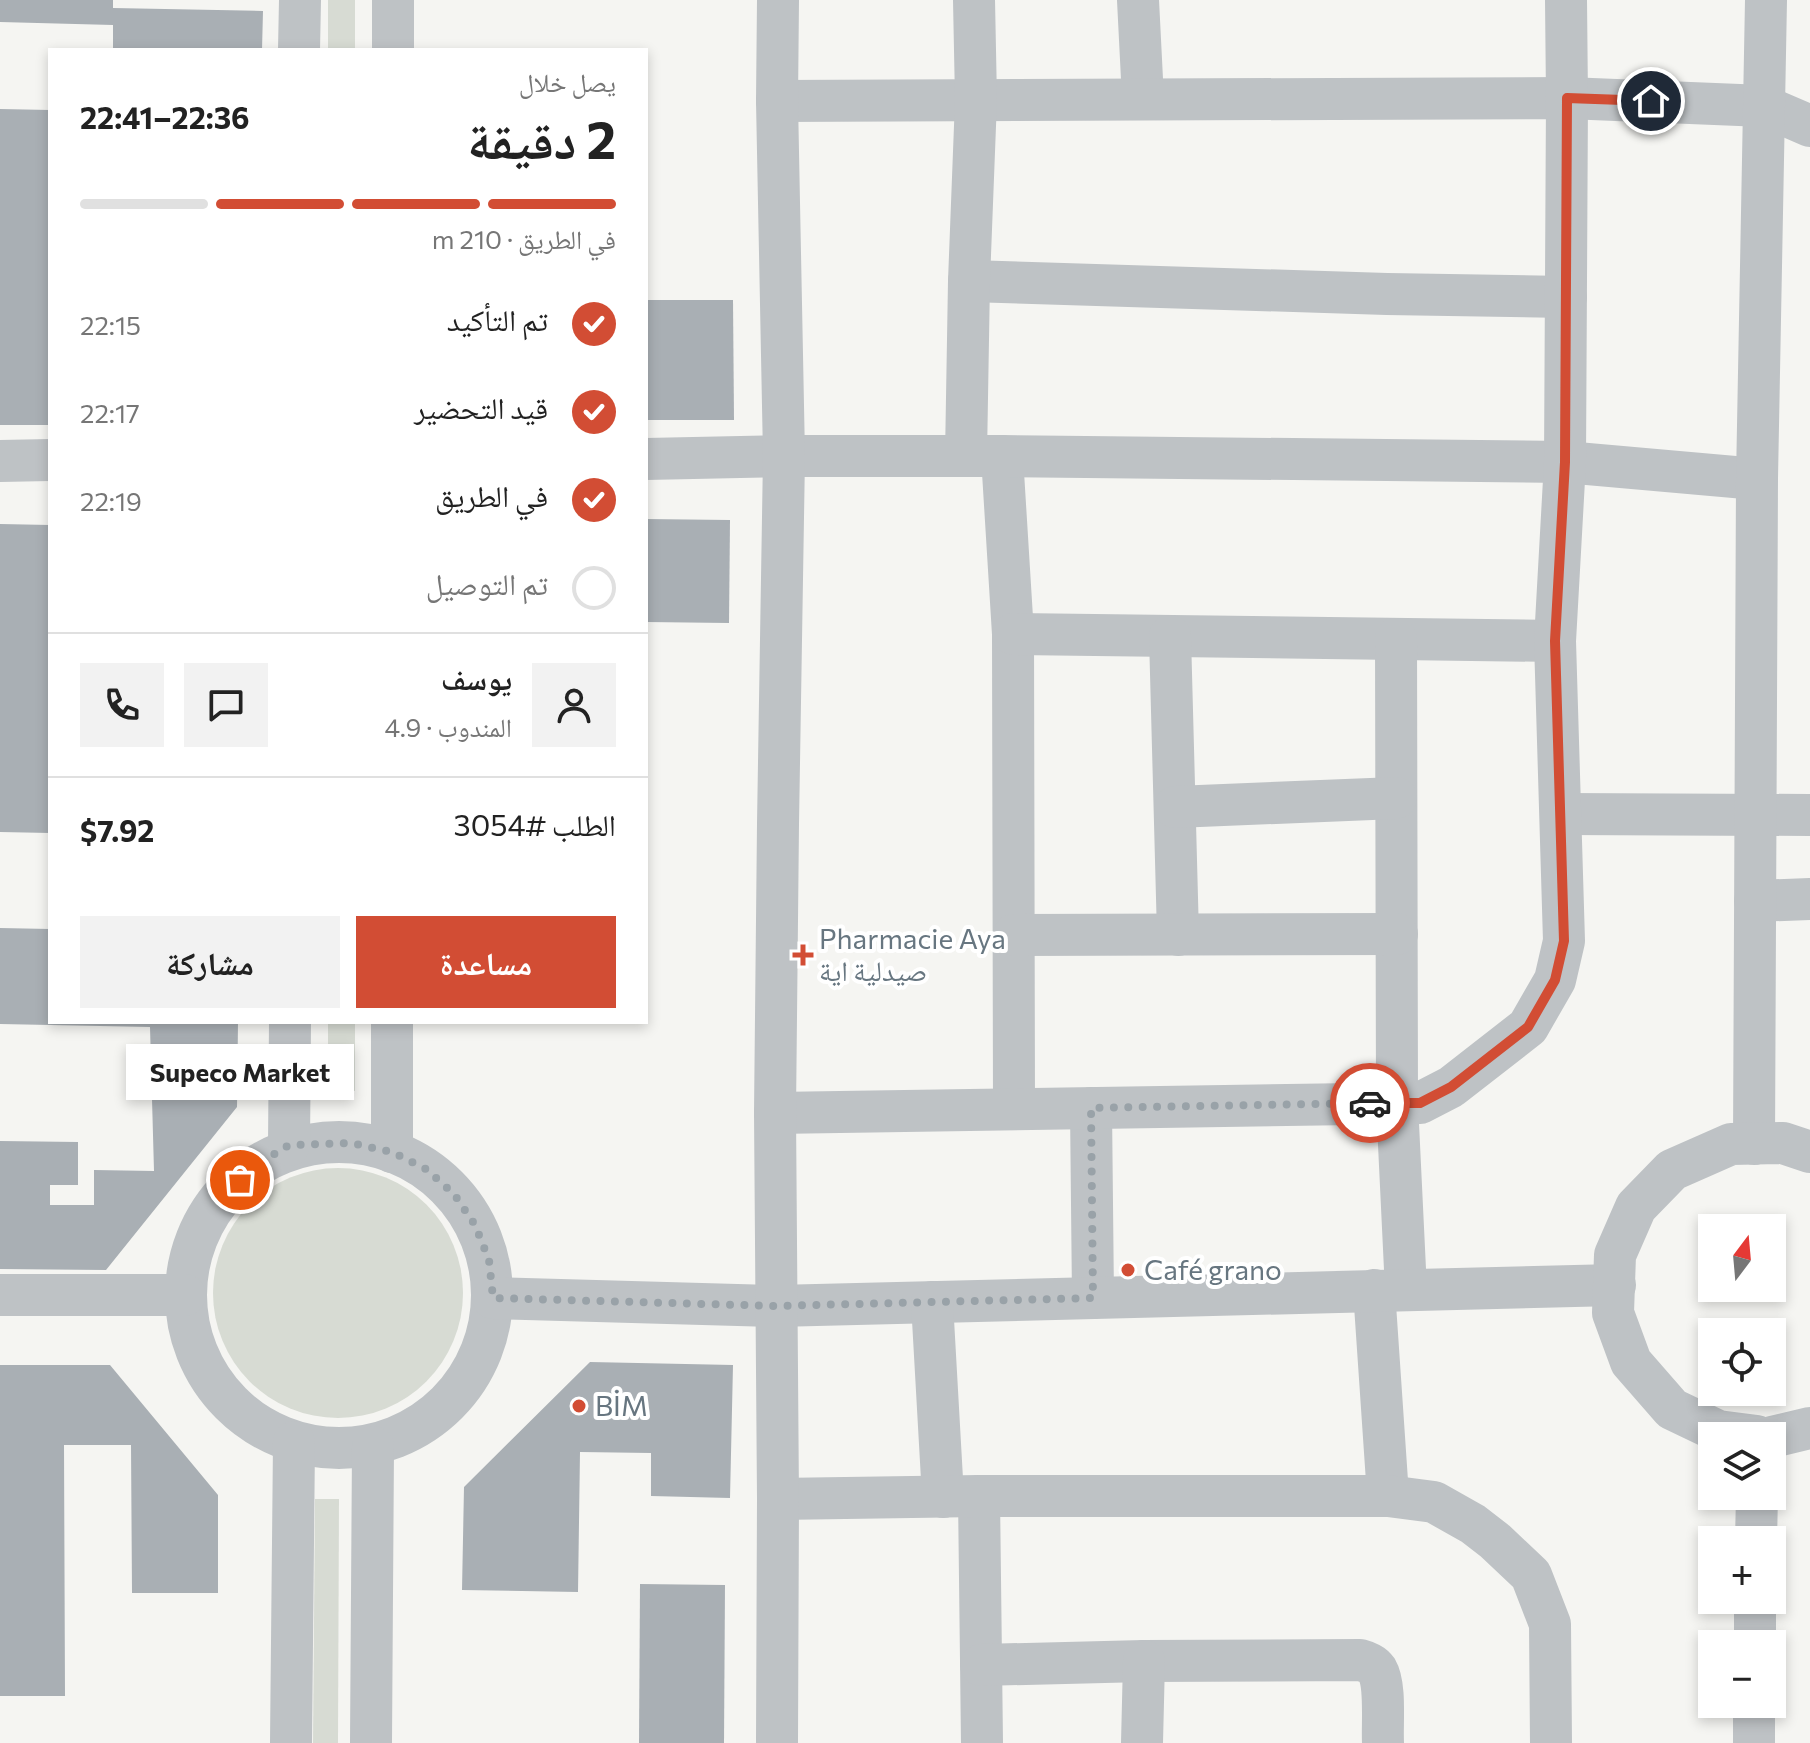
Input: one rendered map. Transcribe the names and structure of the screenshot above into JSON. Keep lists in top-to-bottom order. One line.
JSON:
{"places":{"health":["Pharmacie Aya صيدلية اية"],"other":["Supeco Market","Café grano","BİM"]},"north":"top","page":{"heading":["2 دقيقة","يصل خلال","22:36–22:41"],"panel":["يوسف","المندوب · 4.9","الطلب #3054","$7.92"],"bar":"في الطريق · 210 m","list":[["تم التأكيد","22:15"],["قيد التحضير","22:17"],["في الطريق","22:19"],"تم التوصيل"],"buttons":["مساعدة","مشاركة"],"bubble":"Supeco Market","map_buttons":["+","−"]}}
